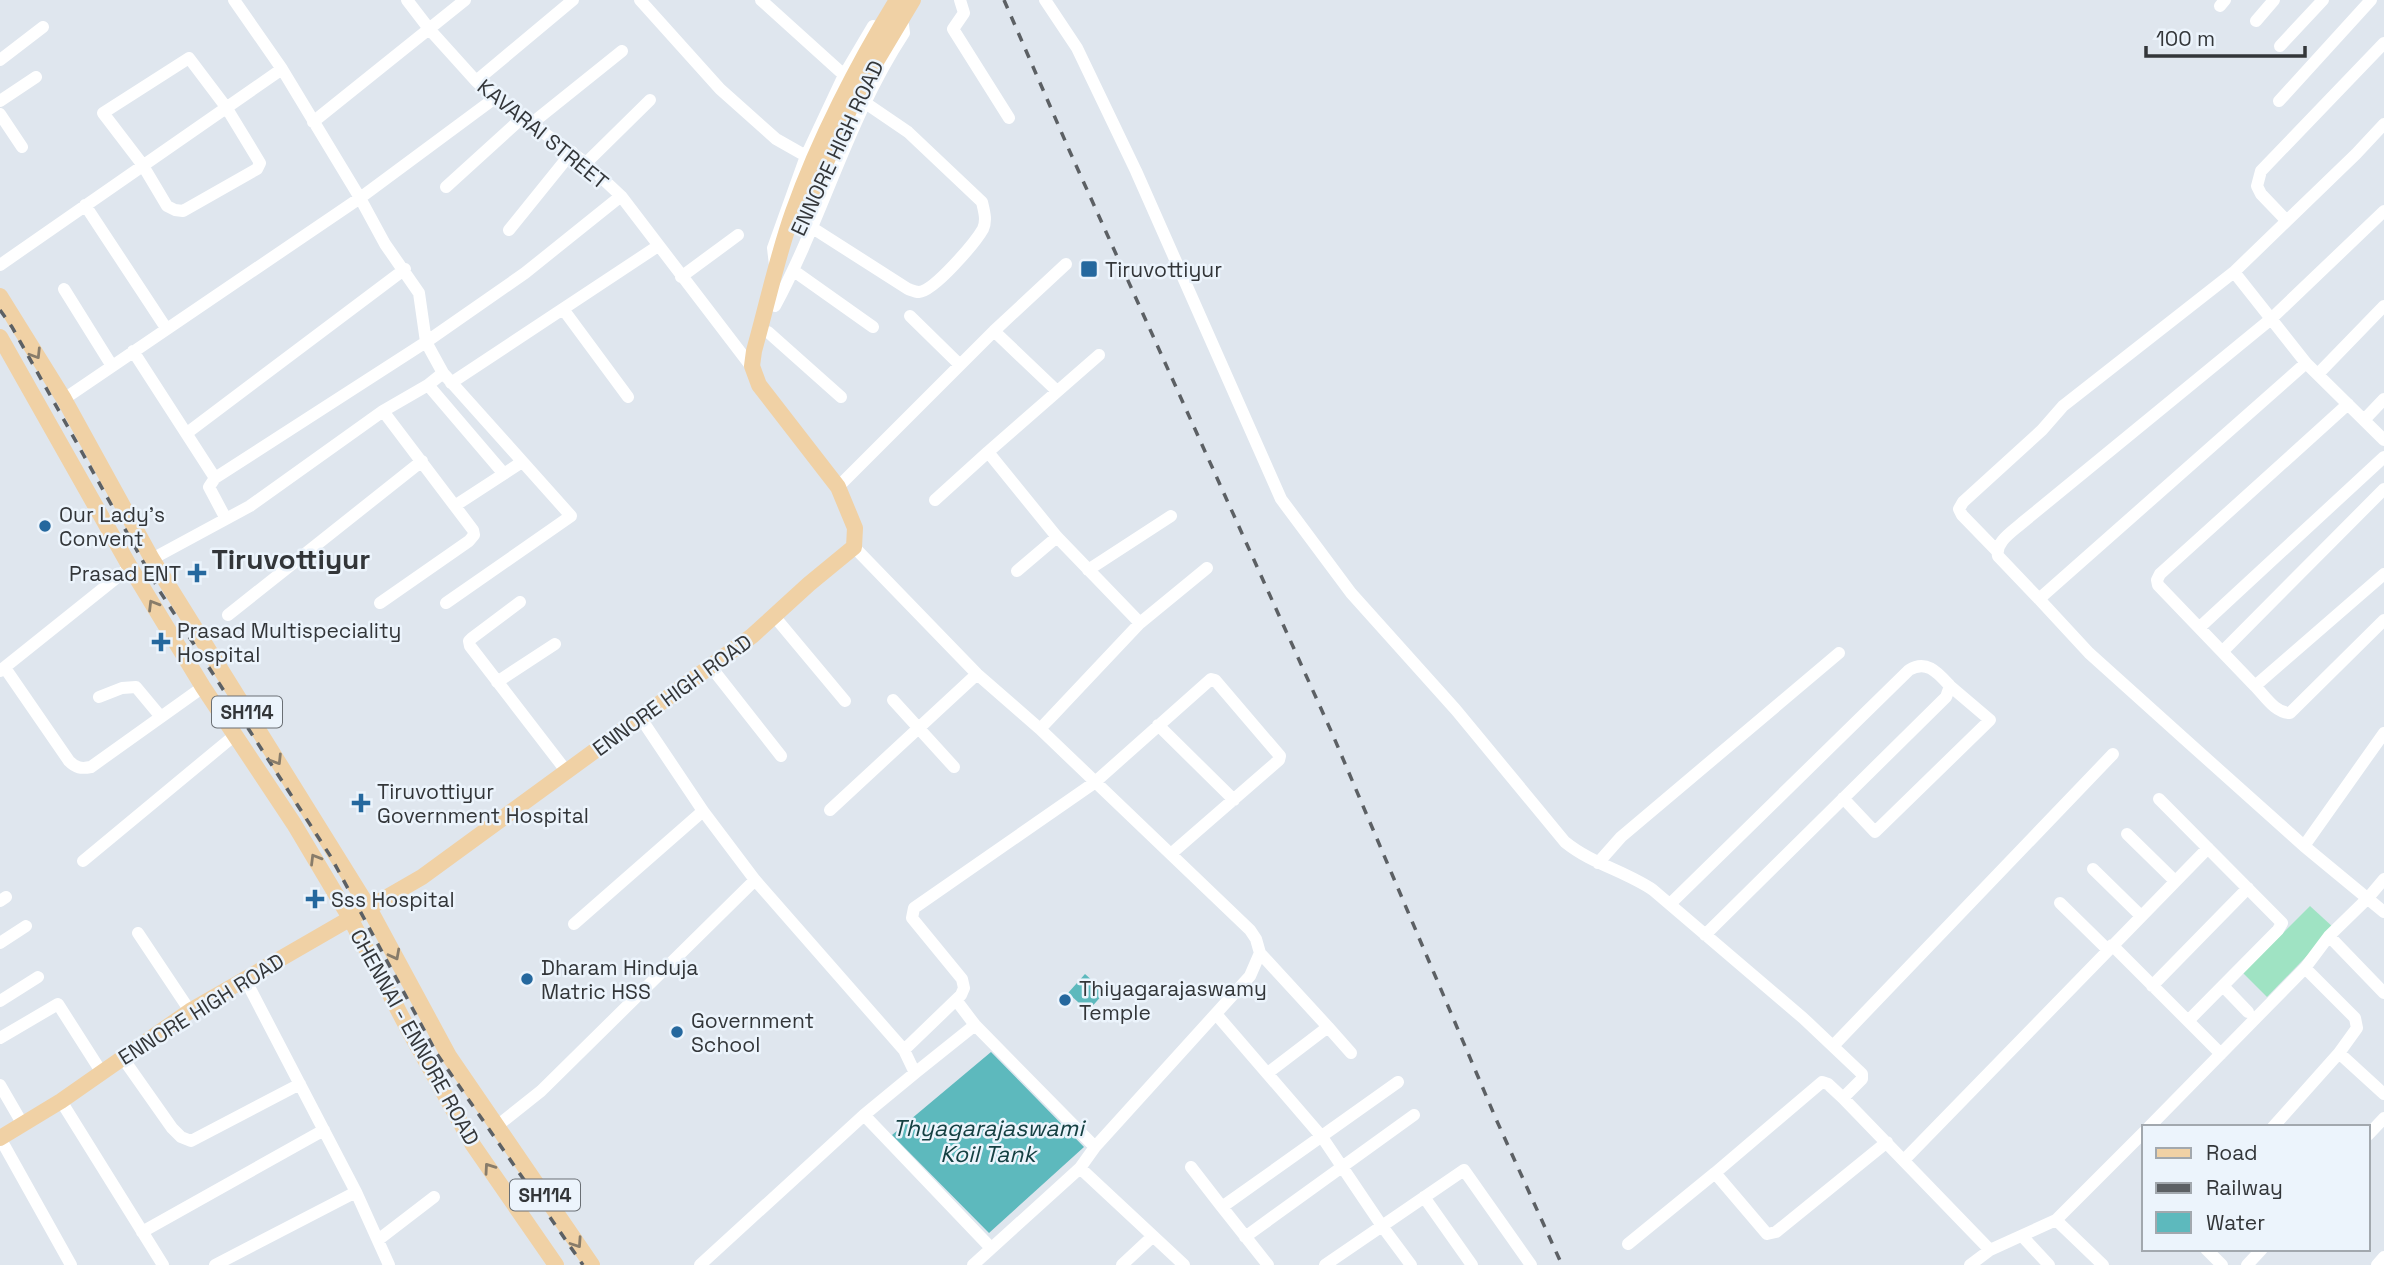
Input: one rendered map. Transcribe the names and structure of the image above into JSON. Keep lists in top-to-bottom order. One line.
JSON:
{"streets":{"main road":["ENNORE HIGH ROAD","SH114","CHENNAI - ENNORE ROAD"],"street":["KAVARAI STREET"]},"crossings":[["KAVARAI STREET","ENNORE HIGH ROAD"],["ENNORE HIGH ROAD","CHENNAI - ENNORE ROAD"]],"districts":["Tiruvottiyur"],"water":["Thyagarajaswami Koil Tank"],"places":{"transit":["Tiruvottiyur"],"other":["Our Lady's Convent","Dharam Hinduja Matric HSS","Thiyagarajaswamy Temple","Government School"],"health":["Prasad ENT","Prasad Multispeciality Hospital","Tiruvottiyur Government Hospital","Sss Hospital"]},"legend":["Road","Railway","Water"],"scale_bar":"100 m"}
